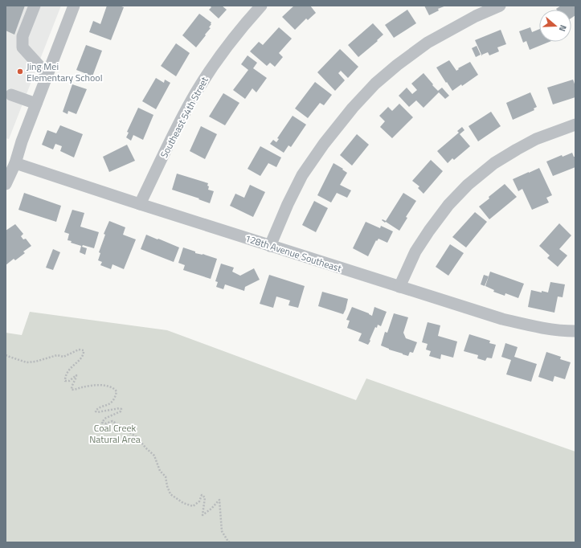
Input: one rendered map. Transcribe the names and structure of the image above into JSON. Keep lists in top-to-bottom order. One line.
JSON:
{"streets":{"street":["Southeast 54th Street","128th Avenue Southeast"]},"crossings":[["Southeast 54th Street","128th Avenue Southeast"]],"parks":["Coal Creek Natural Area"],"places":["Jing Mei Elementary School"],"north":"right"}
